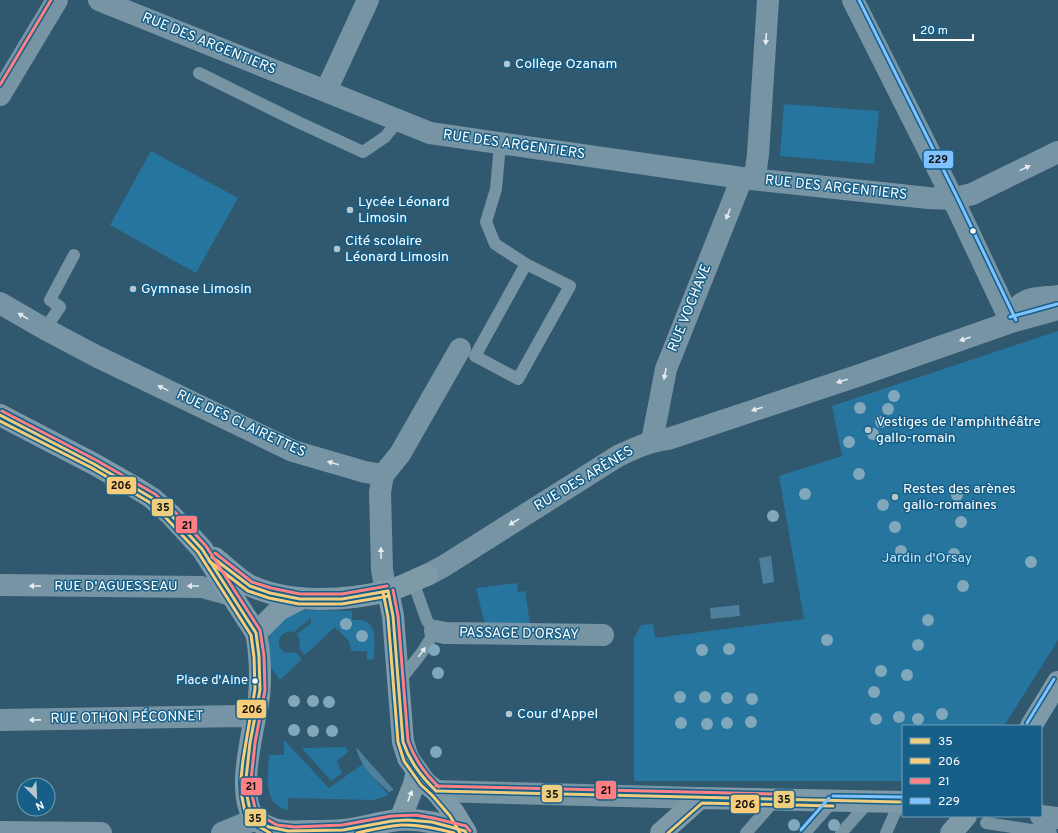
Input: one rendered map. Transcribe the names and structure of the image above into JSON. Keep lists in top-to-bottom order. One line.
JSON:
{"streets":{"main road":["RUE DES ARÈNES"],"street":["RUE DES ARGENTIERS","RUE VOCHAVE","RUE DES CLAIRETTES","RUE D'AGUESSEAU","PASSAGE D'ORSAY","RUE OTHON PÉCONNET"]},"crossings":[["RUE DES ARGENTIERS","RUE VOCHAVE"],["RUE VOCHAVE","RUE DES ARÈNES"]],"one_way":["RUE VOCHAVE","RUE DES CLAIRETTES","RUE DES ARÈNES","RUE D'AGUESSEAU"],"parks":["Jardin d'Orsay"],"places":["Collège Ozanam","Lycée Léonard Limosin","Cité scolaire Léonard Limosin","Gymnase Limosin","Vestiges de l'amphithéâtre gallo-romain","Restes des arènes gallo-romaines","Place d'Aine","Cour d'Appel"],"lines":["transit line 21","transit line 229","transit line 35","transit line 206"],"legend":["35","206","21","229"],"scale_bar":"20 m","north":"bottom right"}
